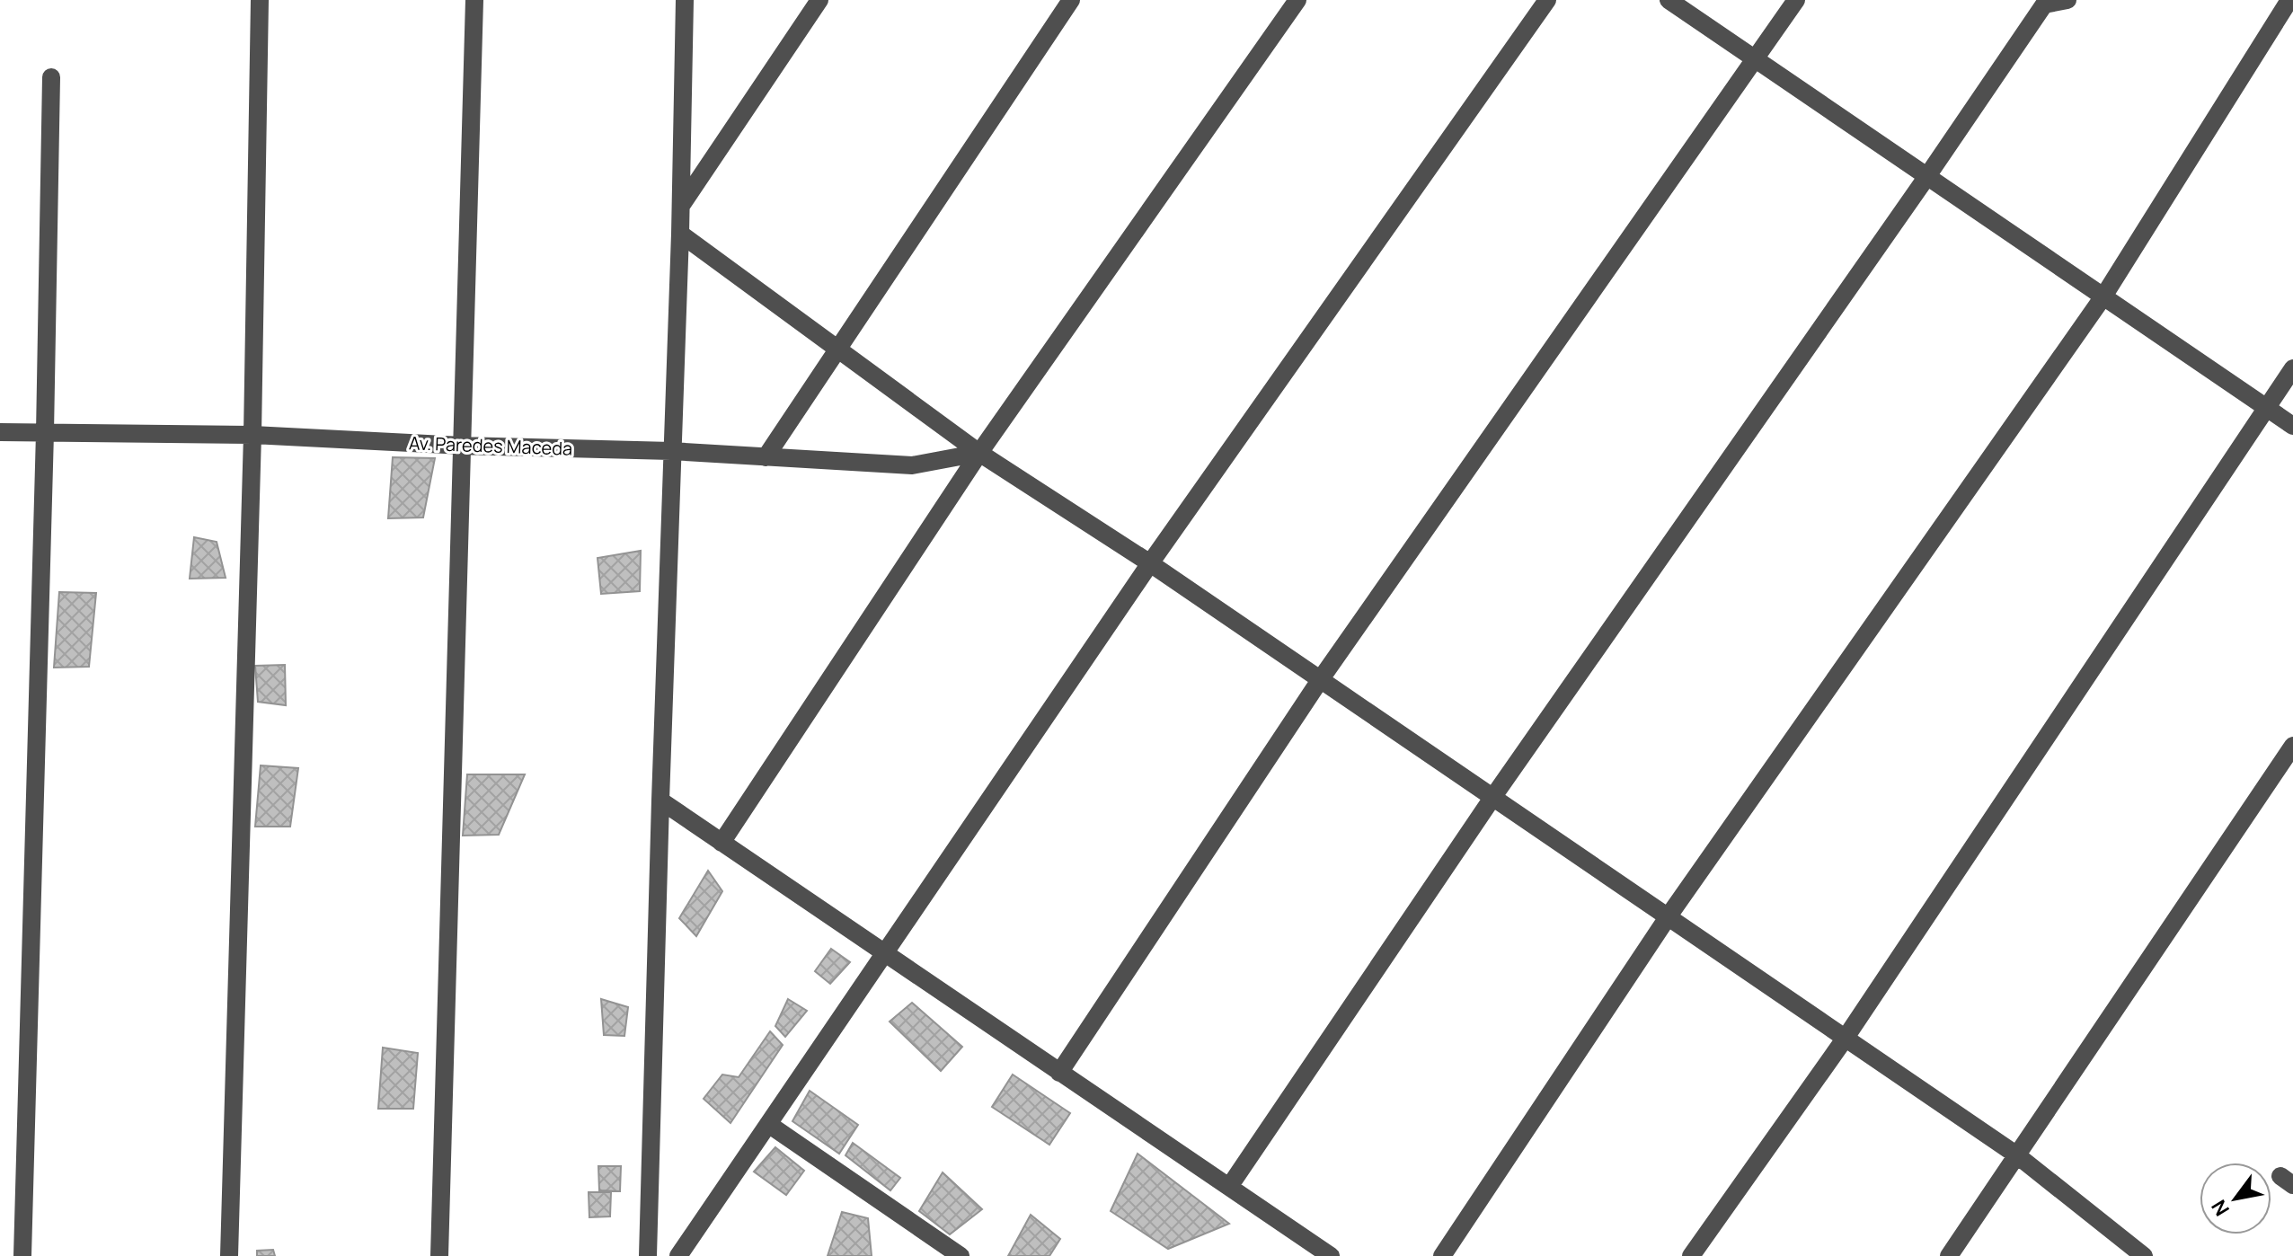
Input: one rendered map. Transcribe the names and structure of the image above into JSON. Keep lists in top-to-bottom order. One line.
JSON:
{"streets":{"street":["Av. Paredes Maceda"]},"north":"bottom left"}
